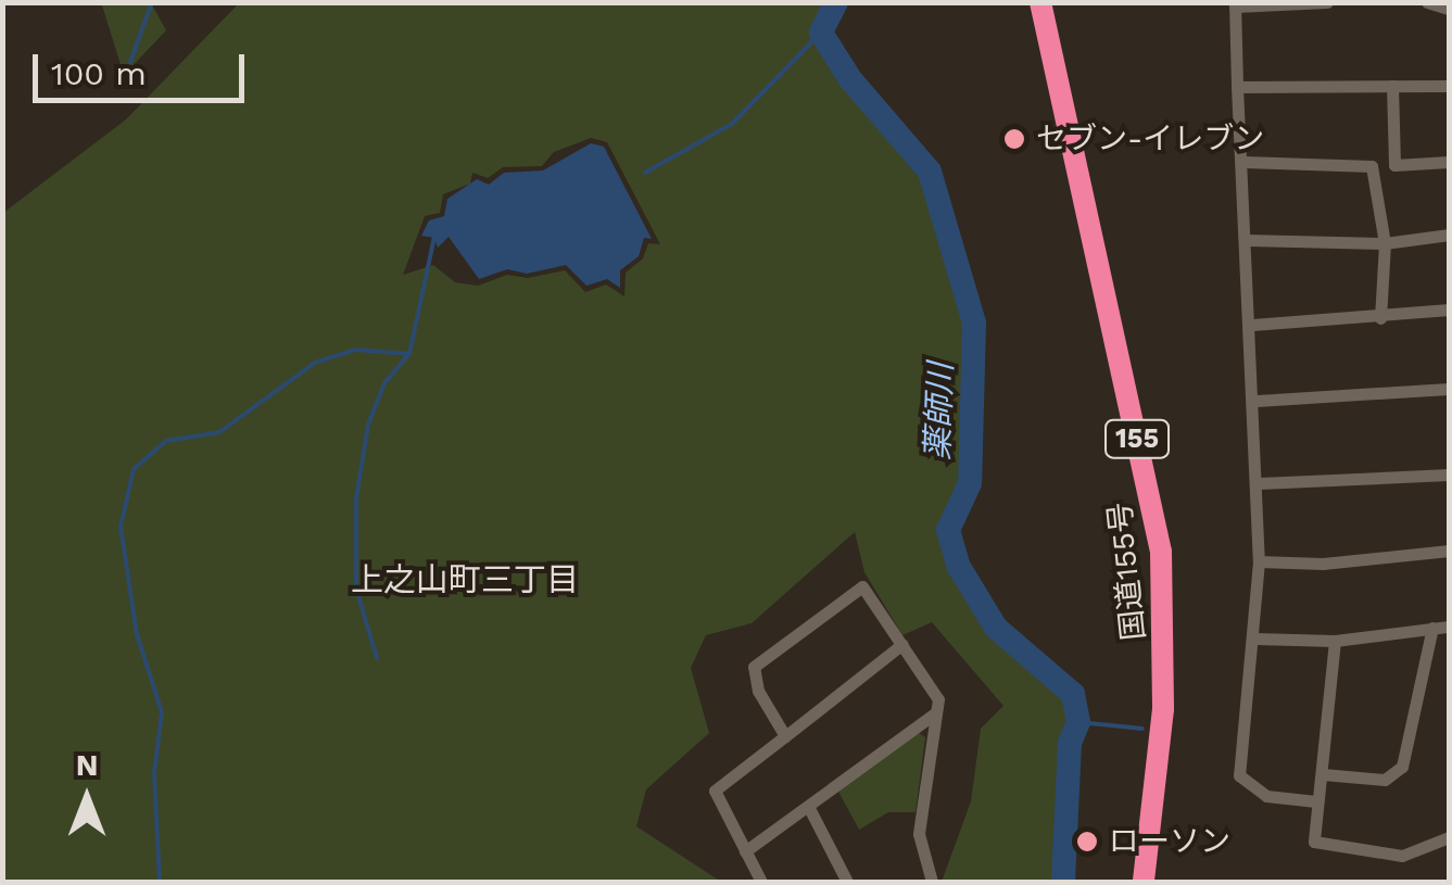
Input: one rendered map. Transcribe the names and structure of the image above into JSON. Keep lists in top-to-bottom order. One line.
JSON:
{"streets":{"highway":["155","国道155号"]},"districts":["上之山町三丁目"],"water":["薬師川"],"places":["セブン-イレブン","ローソン"],"scale_bar":"100 m","north":"top"}
